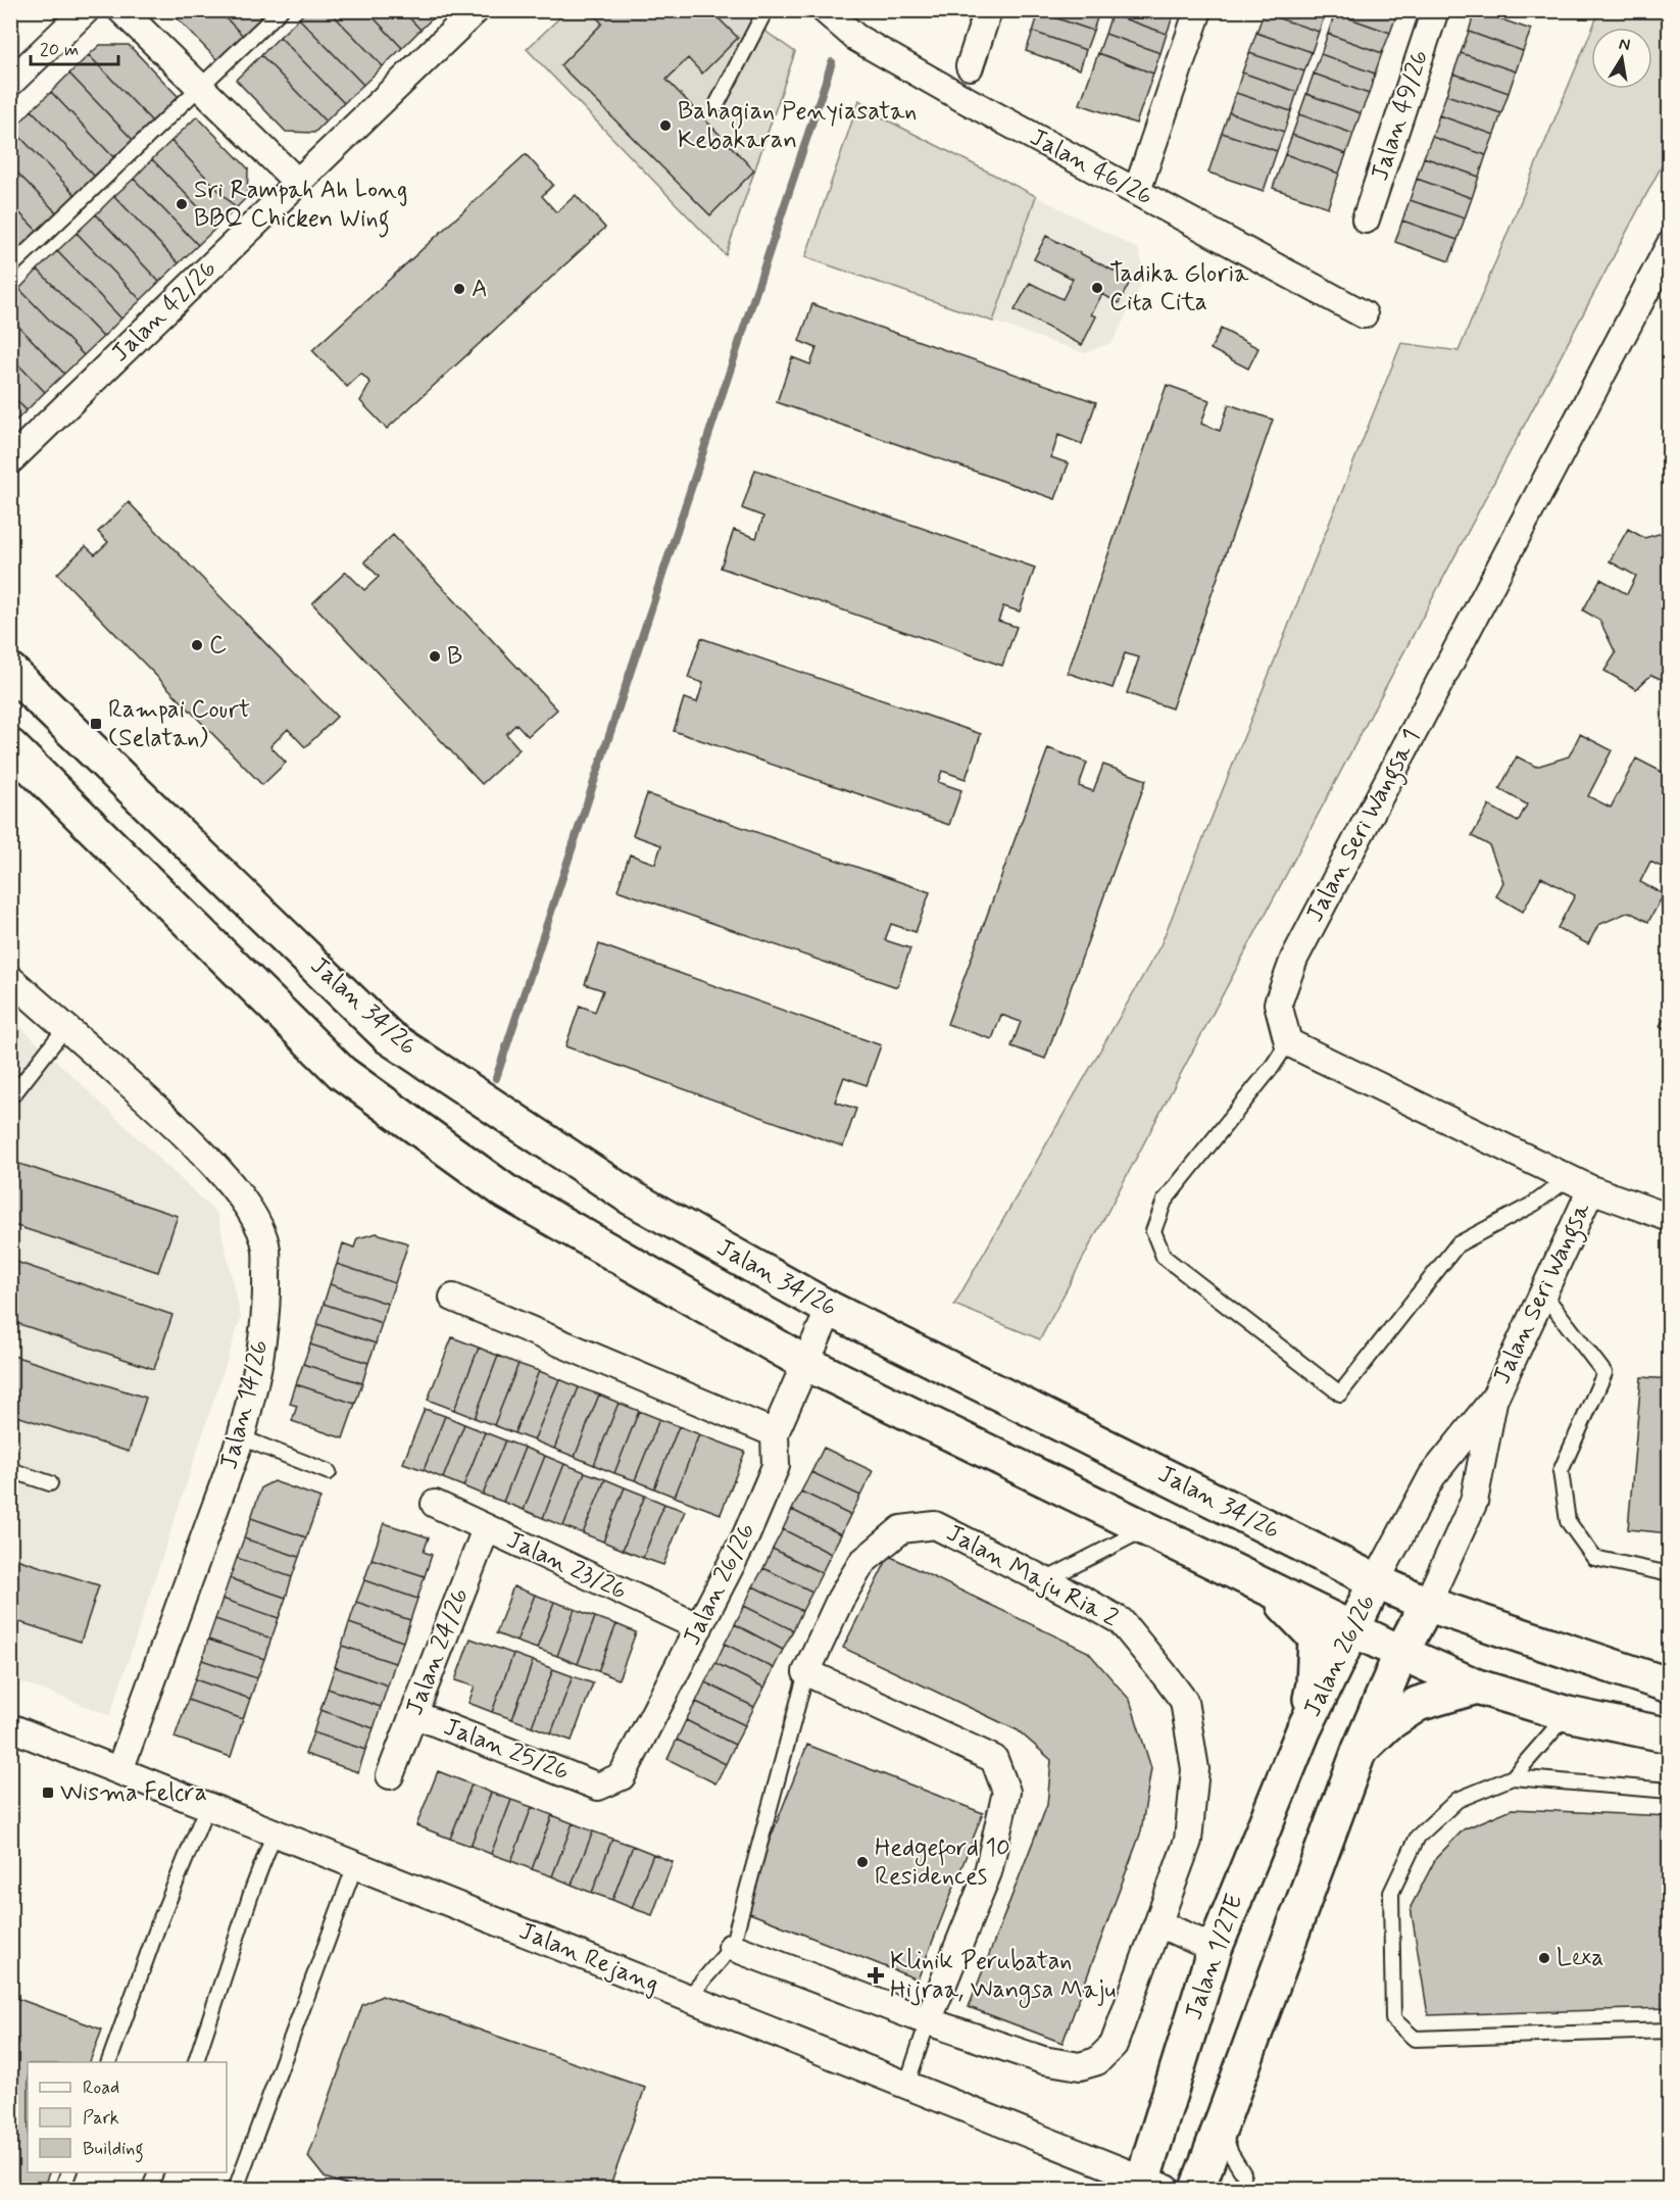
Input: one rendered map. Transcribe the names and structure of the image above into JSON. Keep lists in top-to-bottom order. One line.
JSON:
{"streets":{"main road":["Jalan 34/26","Jalan 26/26","Jalan 1/27E"],"street":["Jalan 49/26","Jalan 46/26","Jalan 42/26","Jalan Seri Wangsa 1","Jalan Seri Wangsa","Jalan 14/26","Jalan 23/26","Jalan Maju Ria 2","Jalan 24/26","Jalan 25/26","Jalan Rejang"]},"crossings":[["Jalan 34/26","Jalan Seri Wangsa"],["Jalan 34/26","Jalan 26/26"],["Jalan Seri Wangsa","Jalan 26/26"],["Jalan 14/26","Jalan Rejang"],["Jalan 23/26","Jalan 26/26"],["Jalan 23/26","Jalan 24/26"],["Jalan 26/26","Jalan 25/26"],["Jalan 26/26","Jalan 1/27E"],["Jalan 24/26","Jalan 25/26"],["Jalan 1/27E","Jalan Rejang"]],"places":{"other":["Bahagian Penyiasatan Kebakaran","Sri Rampah Ah Long BBQ Chicken Wing","Tadika Gloria Cita Cita","A","C","B","Hedgeford 10 Residences","Lexa"],"transit":["Rampai Court (Selatan)","Wisma Felcra"],"health":["Klinik Perubatan Hijraa, Wangsa Maju"]},"legend":["Road","Park","Building"],"scale_bar":"20 m","north":"top"}
